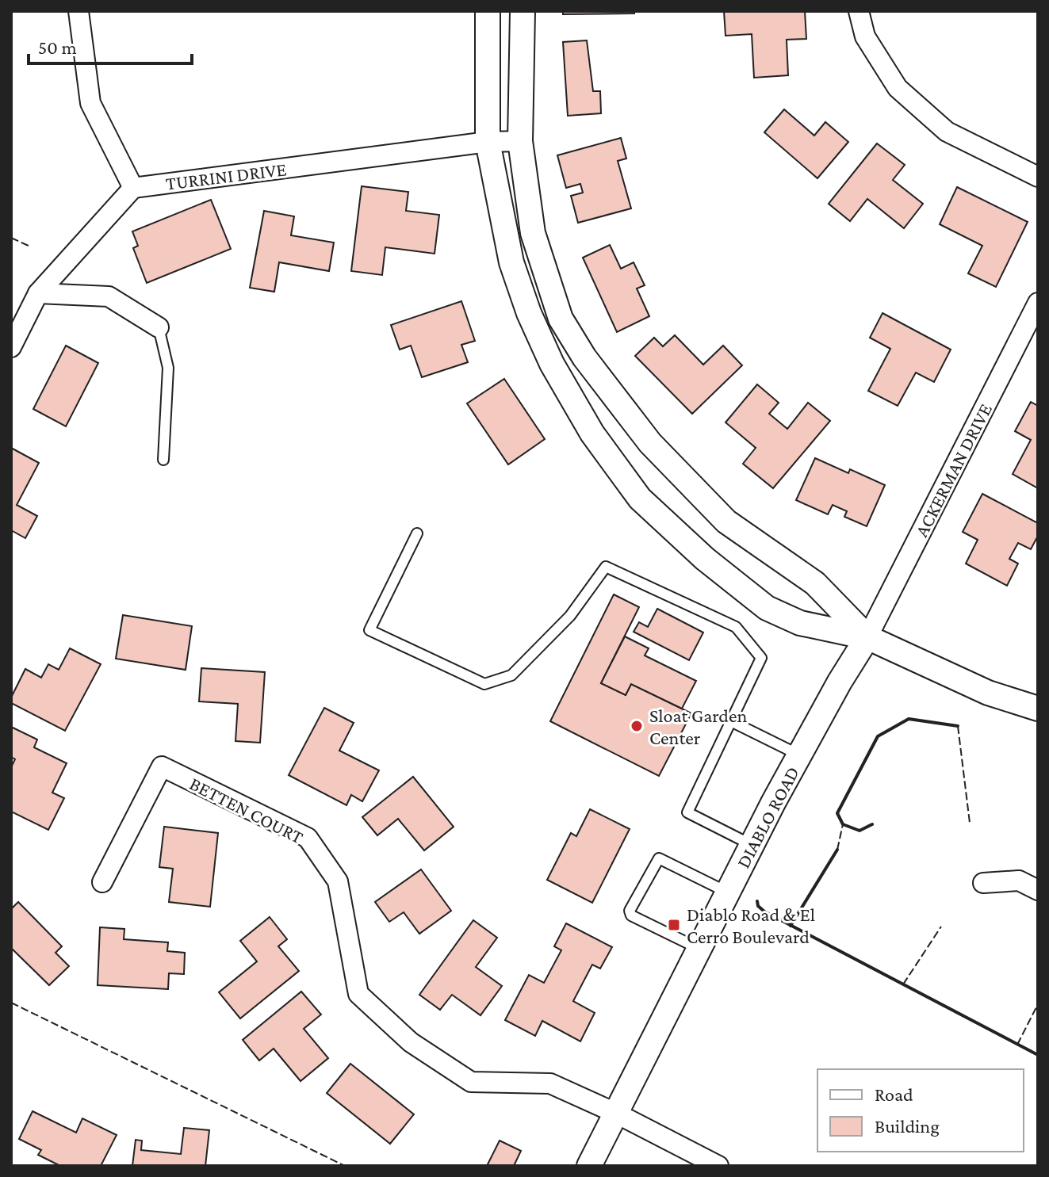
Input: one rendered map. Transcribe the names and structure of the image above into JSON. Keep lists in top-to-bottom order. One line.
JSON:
{"streets":{"street":["TURRINI DRIVE","ACKERMAN DRIVE","BETTEN COURT","DIABLO ROAD"]},"crossings":[["ACKERMAN DRIVE","DIABLO ROAD"],["BETTEN COURT","DIABLO ROAD"]],"places":{"other":["Sloat Garden Center"],"transit":["Diablo Road & El Cerro Boulevard"]},"legend":["Road","Building"],"scale_bar":"50 m"}
